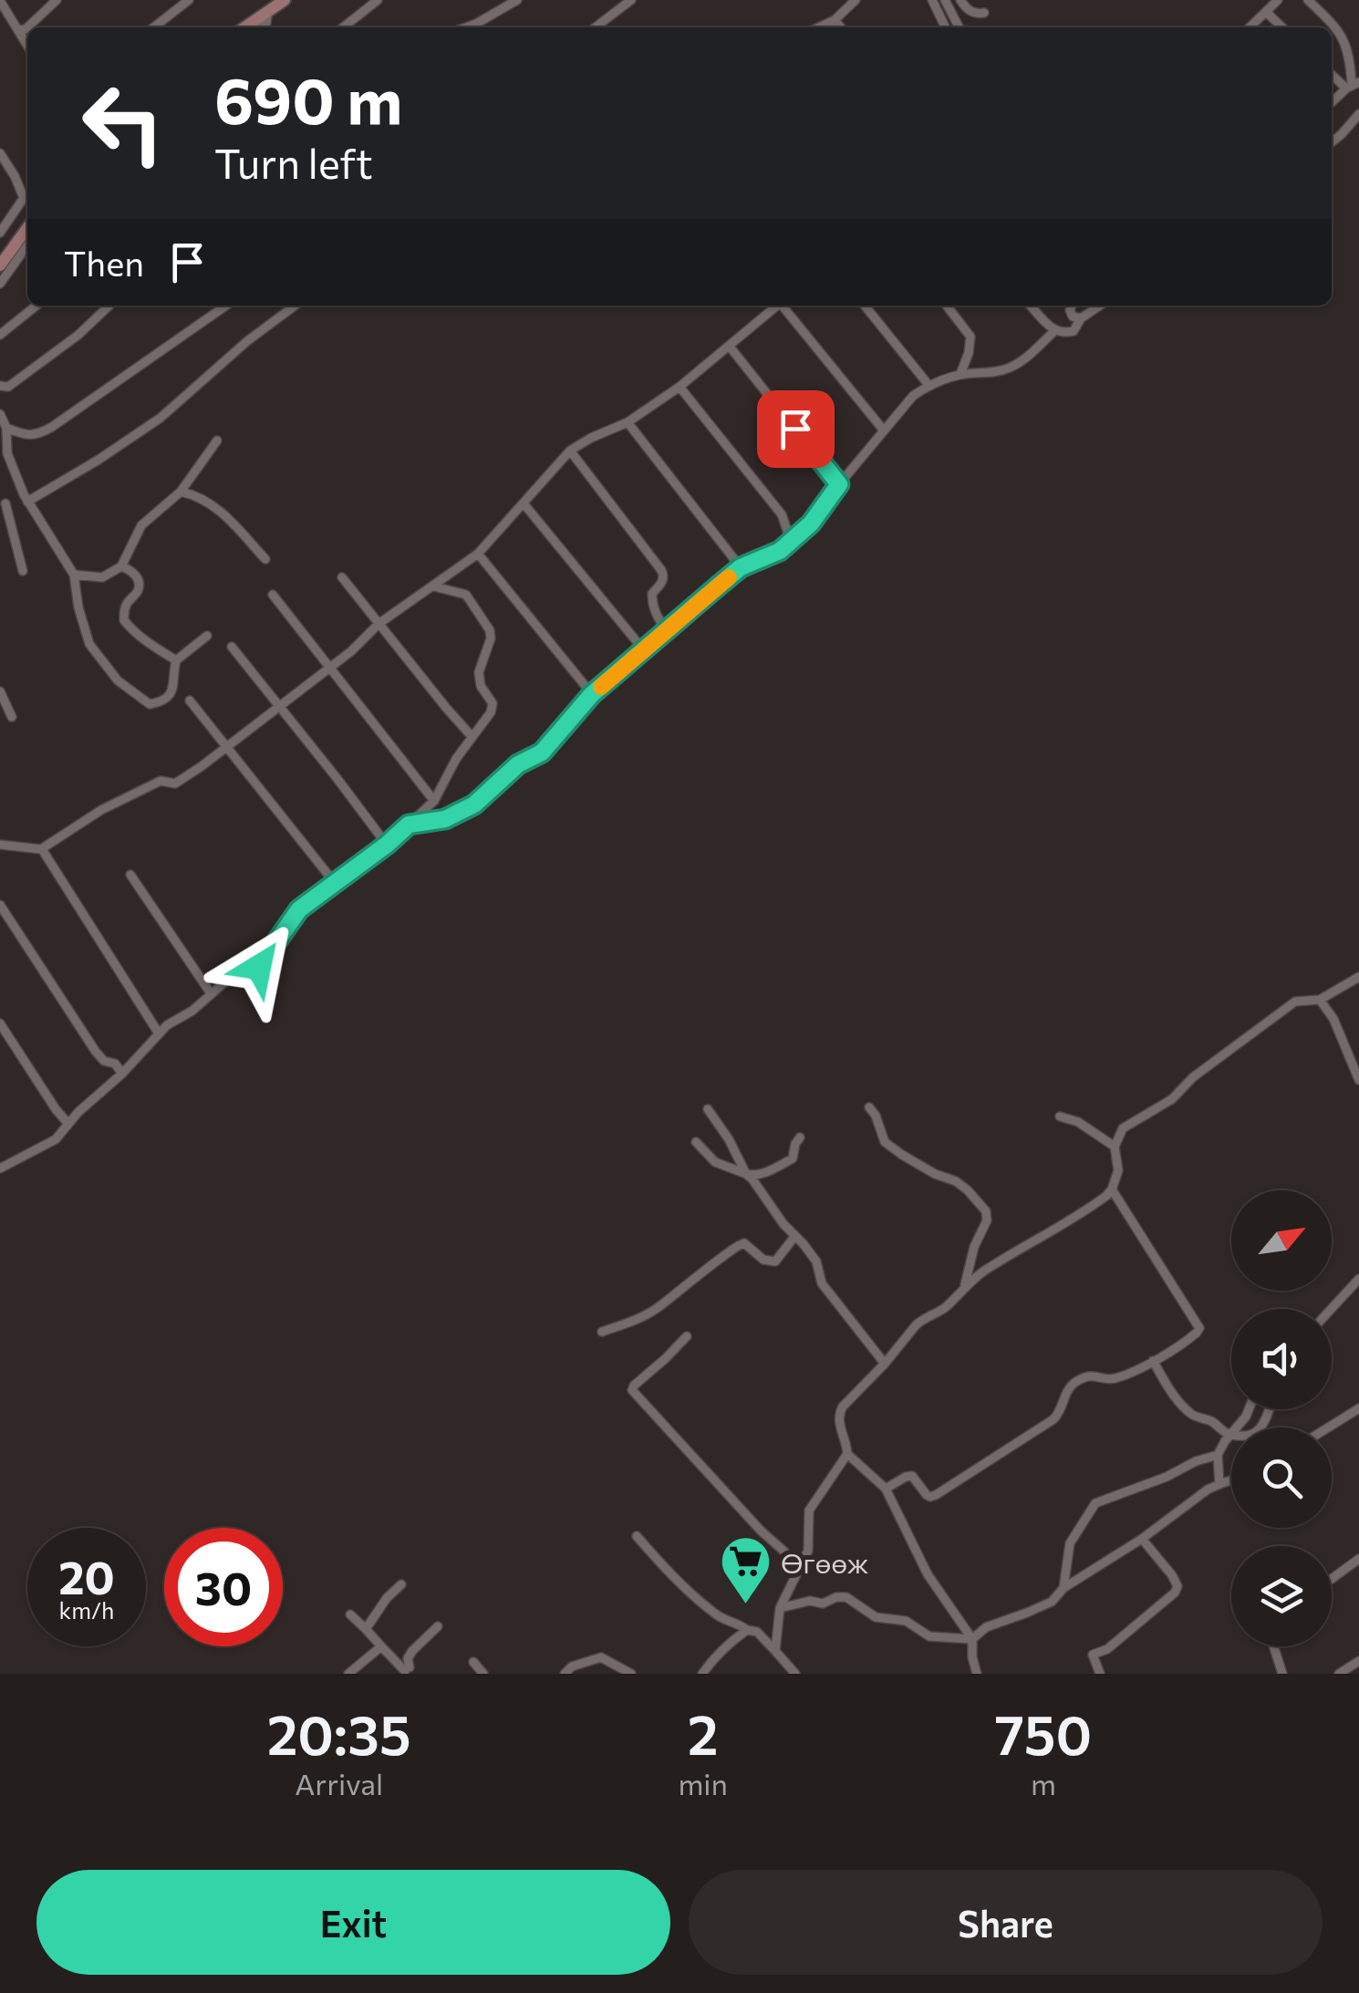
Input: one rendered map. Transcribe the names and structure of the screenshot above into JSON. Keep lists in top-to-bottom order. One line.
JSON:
{"places":{"supermarket":["Өгөөж"]},"north":"top right","page":{"turn":["690 m","Turn left"],"then":"Then","speed":"20 km/h","limit":"30","eta":["20:35","Arrival","2","min","750","m"],"buttons":["Exit","Share"]}}
